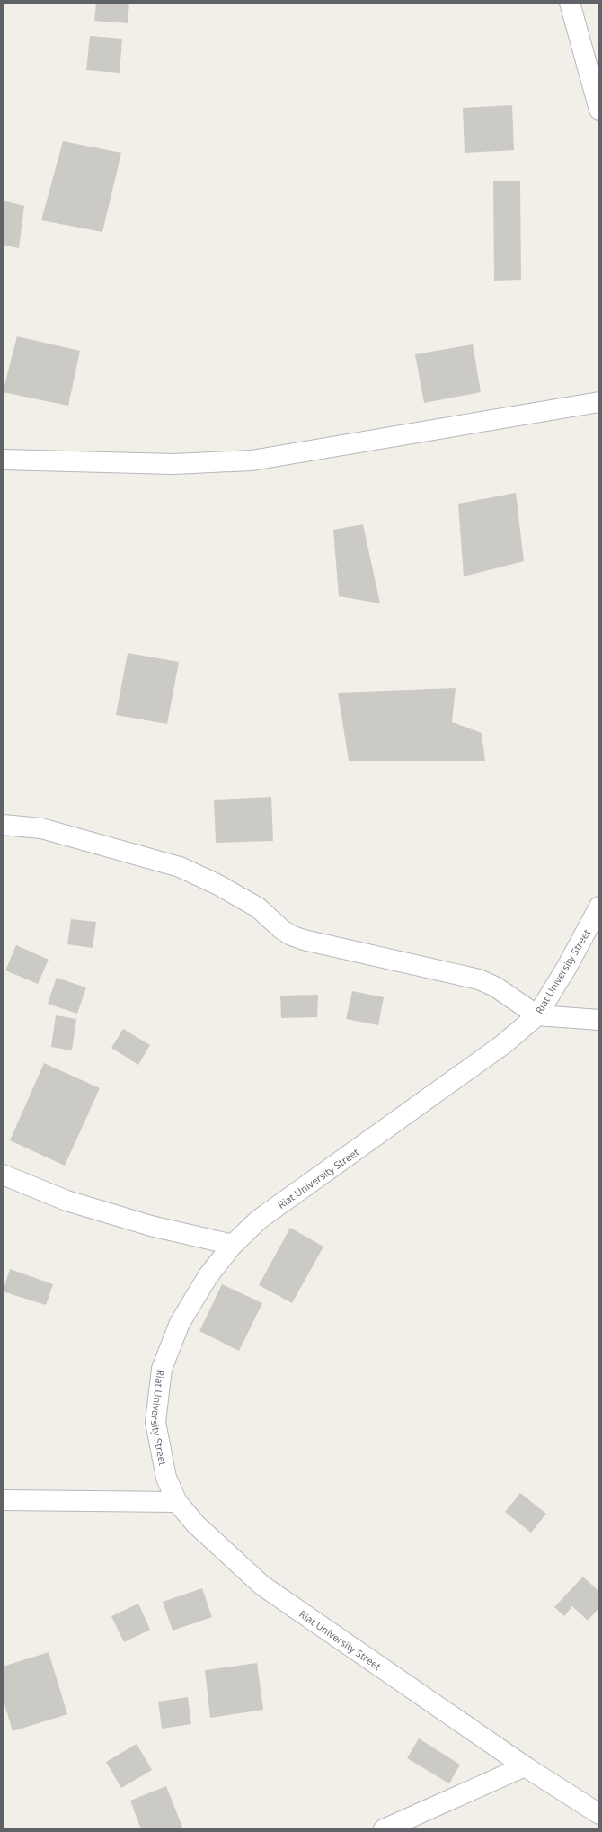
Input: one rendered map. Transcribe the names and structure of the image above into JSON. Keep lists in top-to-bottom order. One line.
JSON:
{"streets":{"street":["Riat University Street"]}}
